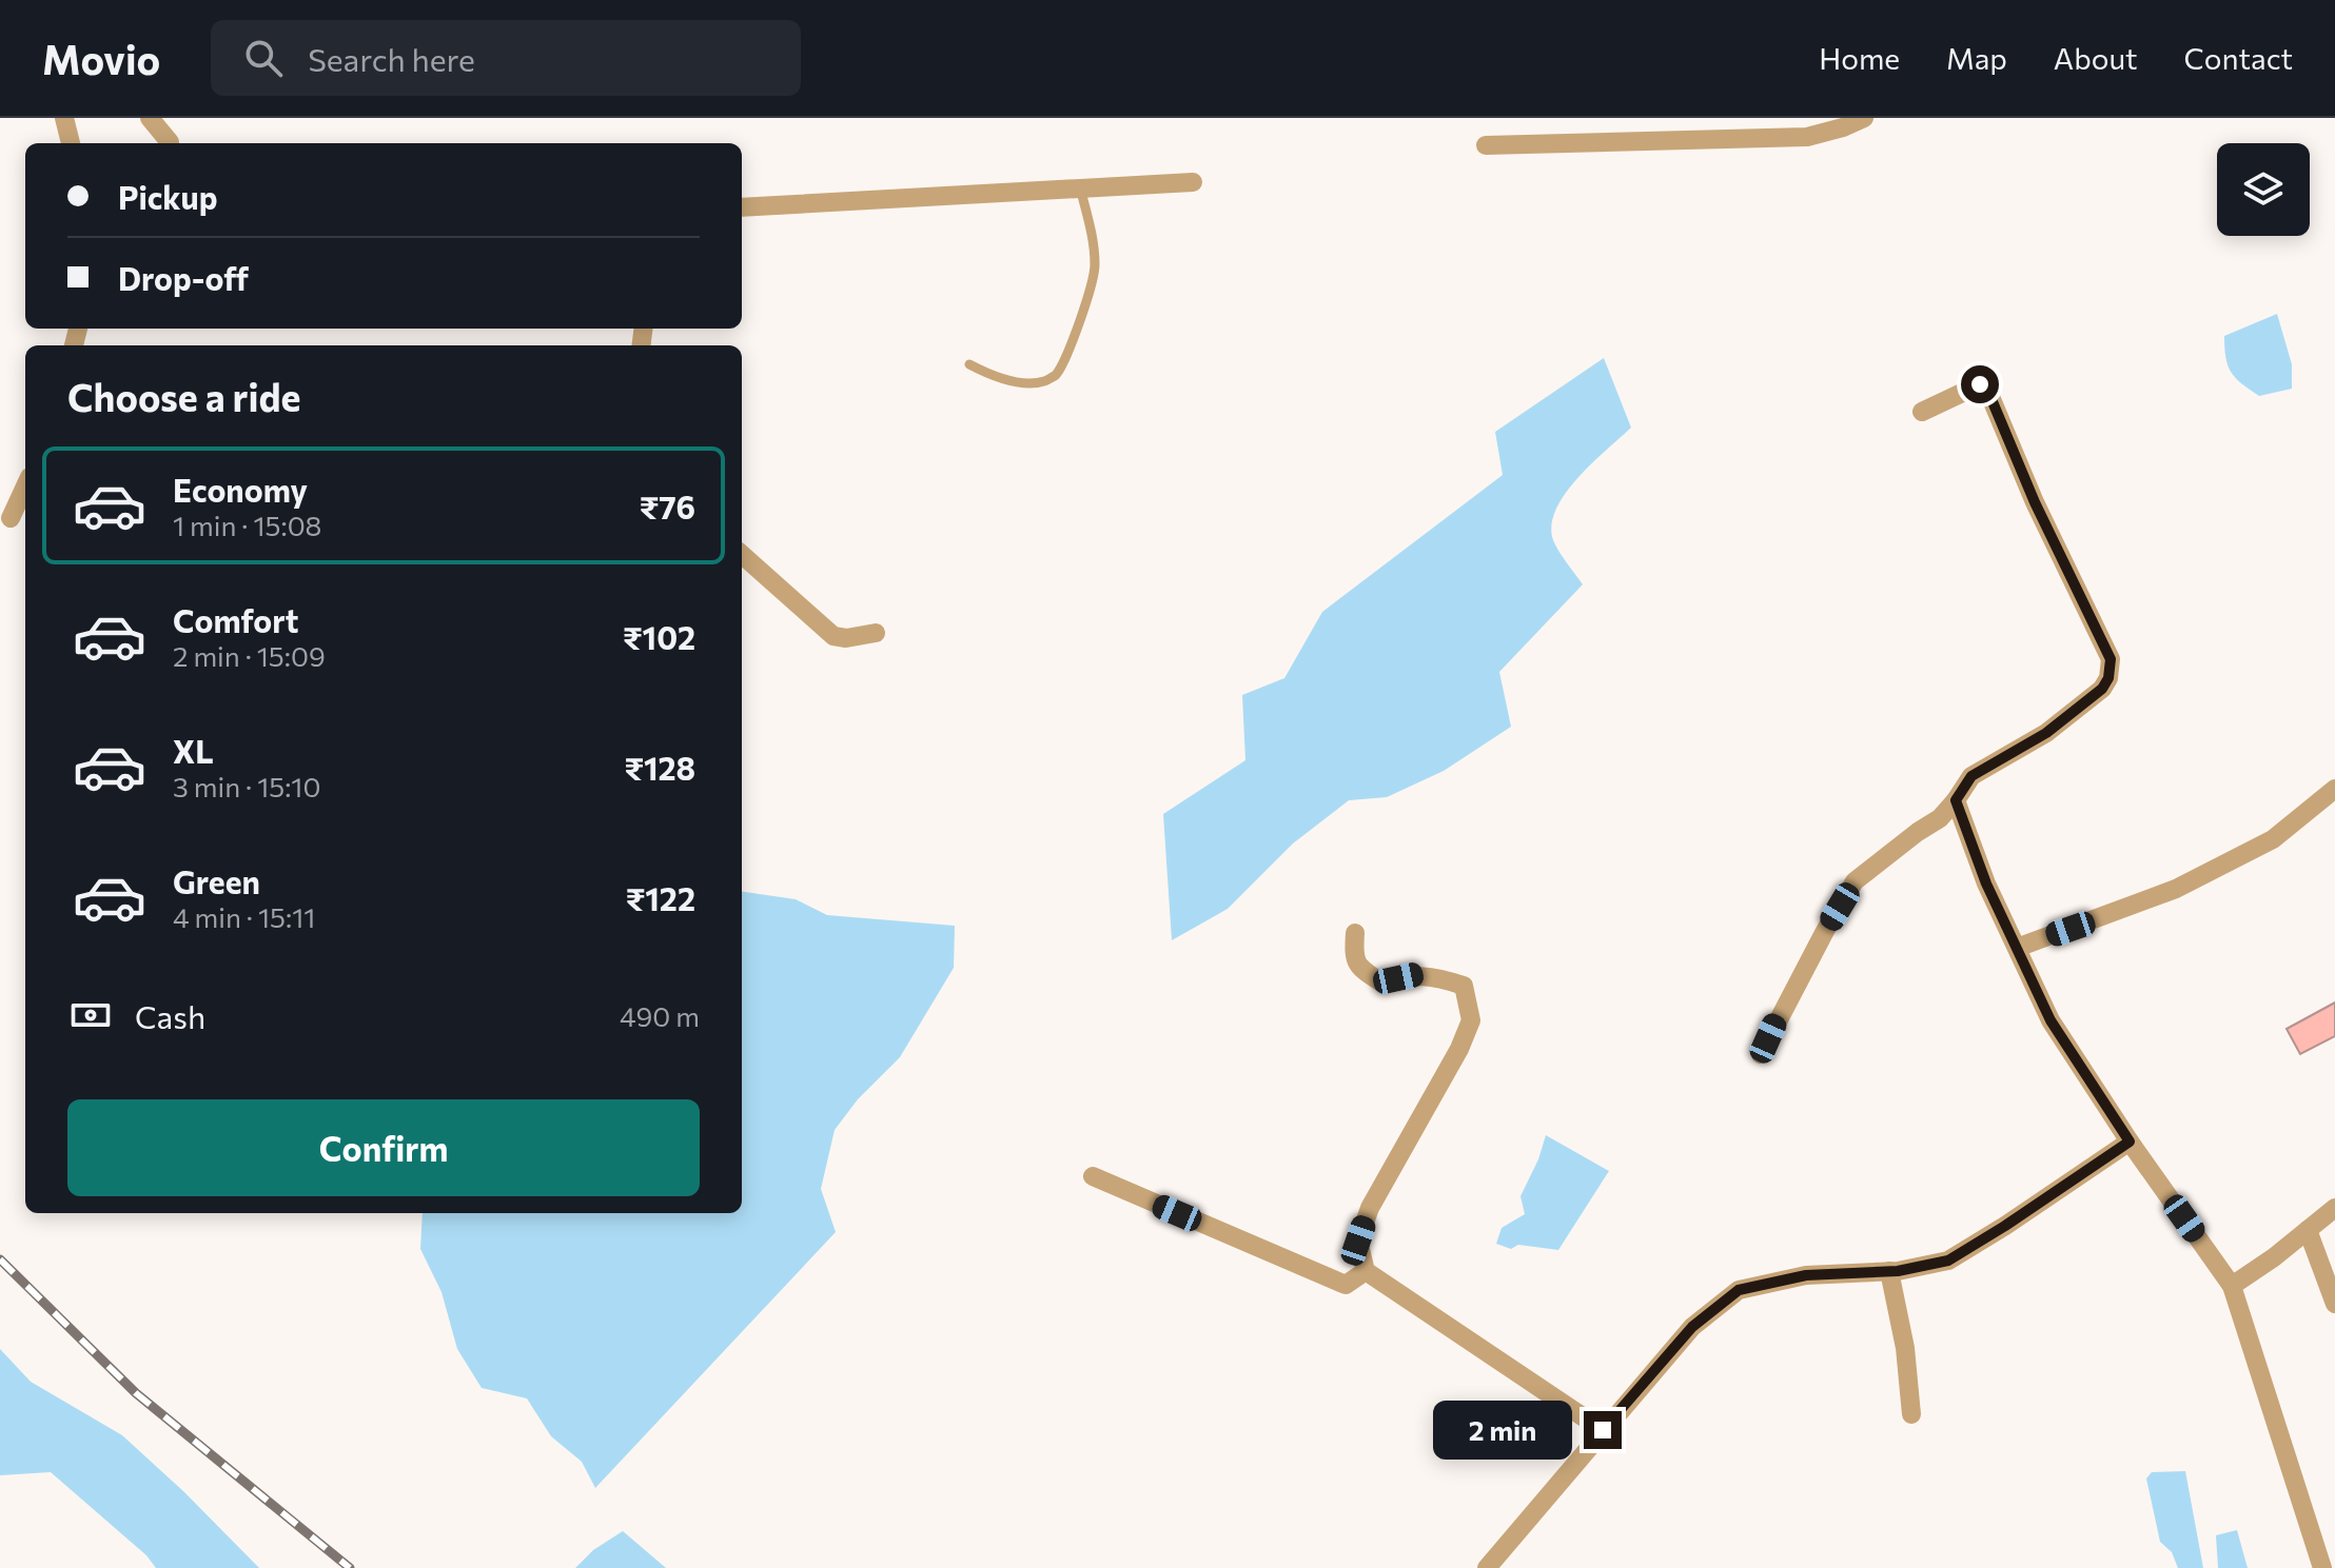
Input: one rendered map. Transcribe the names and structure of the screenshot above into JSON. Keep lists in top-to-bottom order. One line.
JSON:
{"page":{"header":"Movio","search":"Search here","nav":["Home","Map","About","Contact"],"banner":["Pickup","Drop-off"],"heading":"Choose a ride","list":[{"name":"Economy","note":"1 min · 15:08","value":"₹76"},{"name":"Comfort","note":"2 min · 15:09","value":"₹102"},{"name":"XL","note":"3 min · 15:10","value":"₹128"},{"name":"Green","note":"4 min · 15:11","value":"₹122"}],"pay":["Cash","490 m"],"buttons":"Confirm","bubble":"2 min"}}
